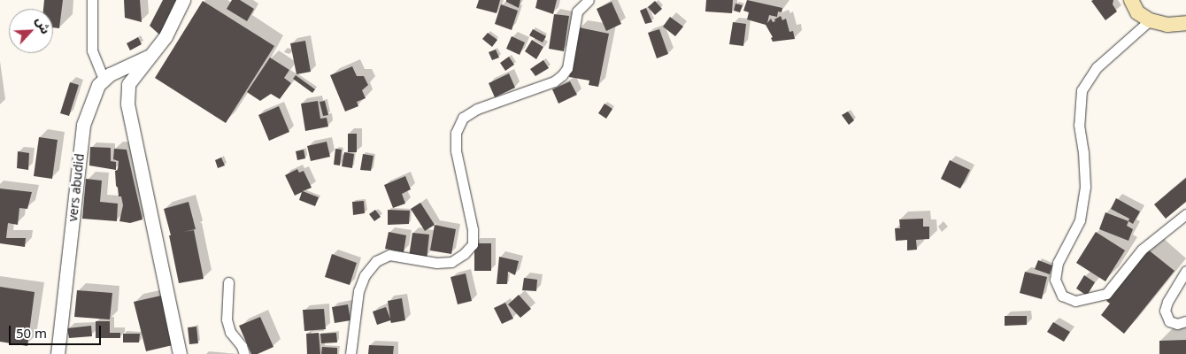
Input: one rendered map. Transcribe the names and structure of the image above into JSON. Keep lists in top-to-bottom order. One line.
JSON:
{"streets":{"street":["vers abudid"]},"scale_bar":"50 m","north":"top right"}
